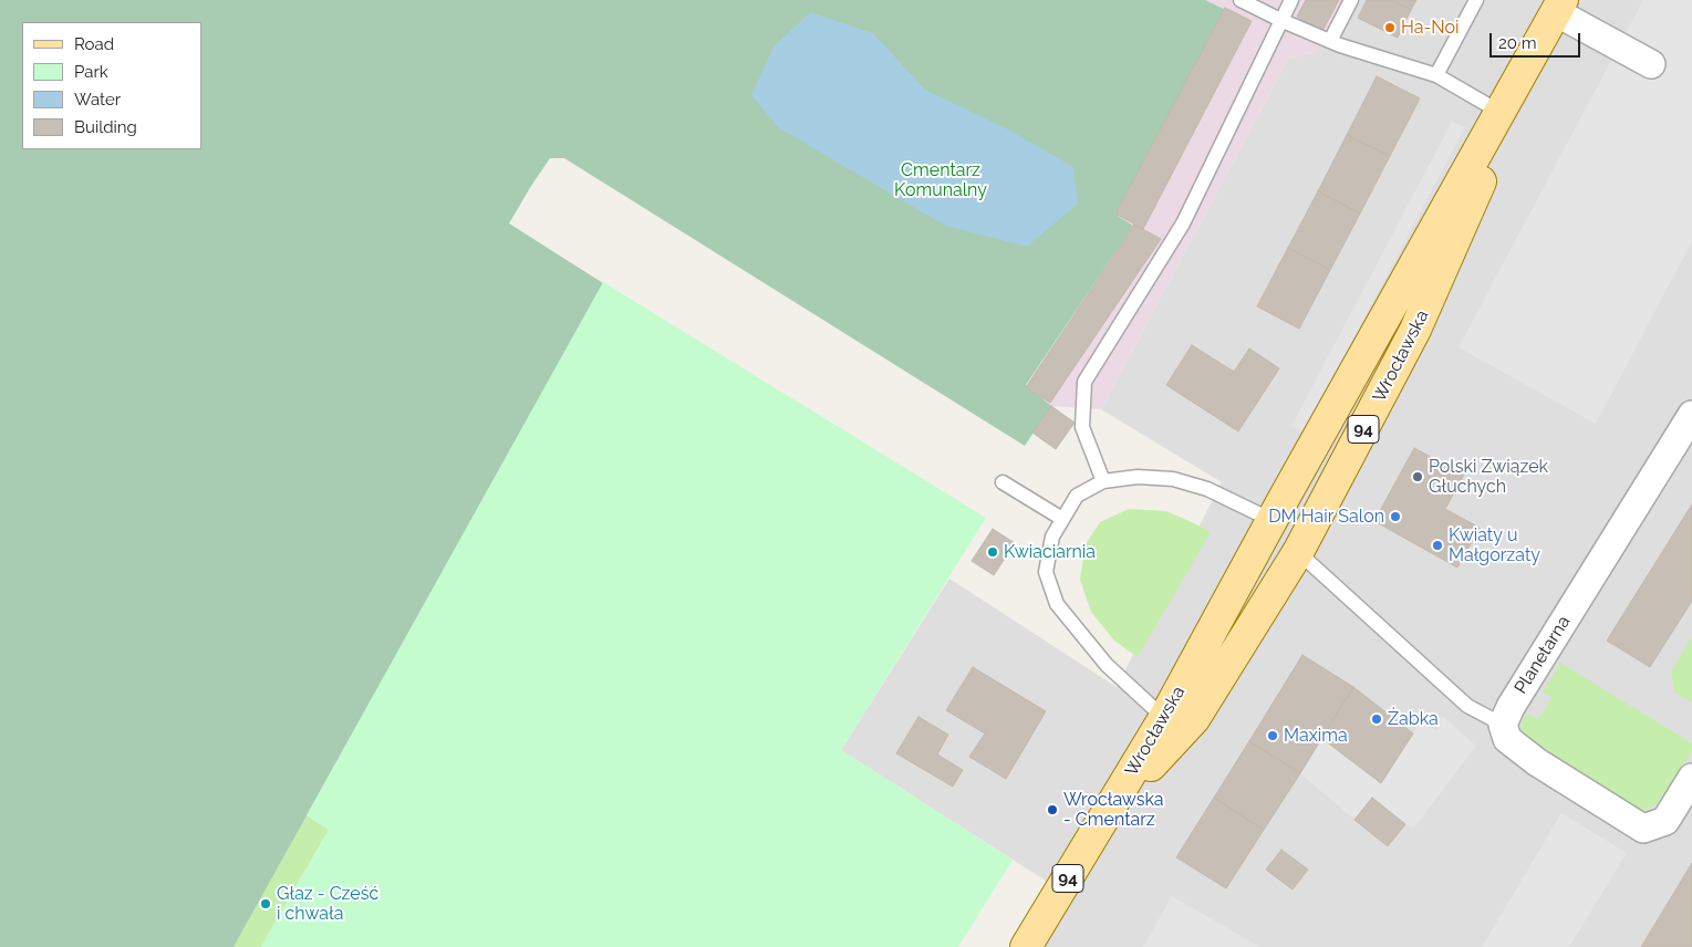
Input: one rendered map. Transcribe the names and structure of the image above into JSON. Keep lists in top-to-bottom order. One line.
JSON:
{"streets":{"main road":["Wrocławska","94"],"street":["Planetarna"]},"parks":["Cmentarz Komunalny"],"places":["Ha-Noi","Polski Związek Głuchych","DM Hair Salon","Kwiaty u Małgorzaty","Kwiaciarnia","Żabka","Maxima","Wrocławska - Cmentarz","Głaz - Cześć i chwała"],"legend":["Road","Park","Water","Building"],"scale_bar":"20 m"}
